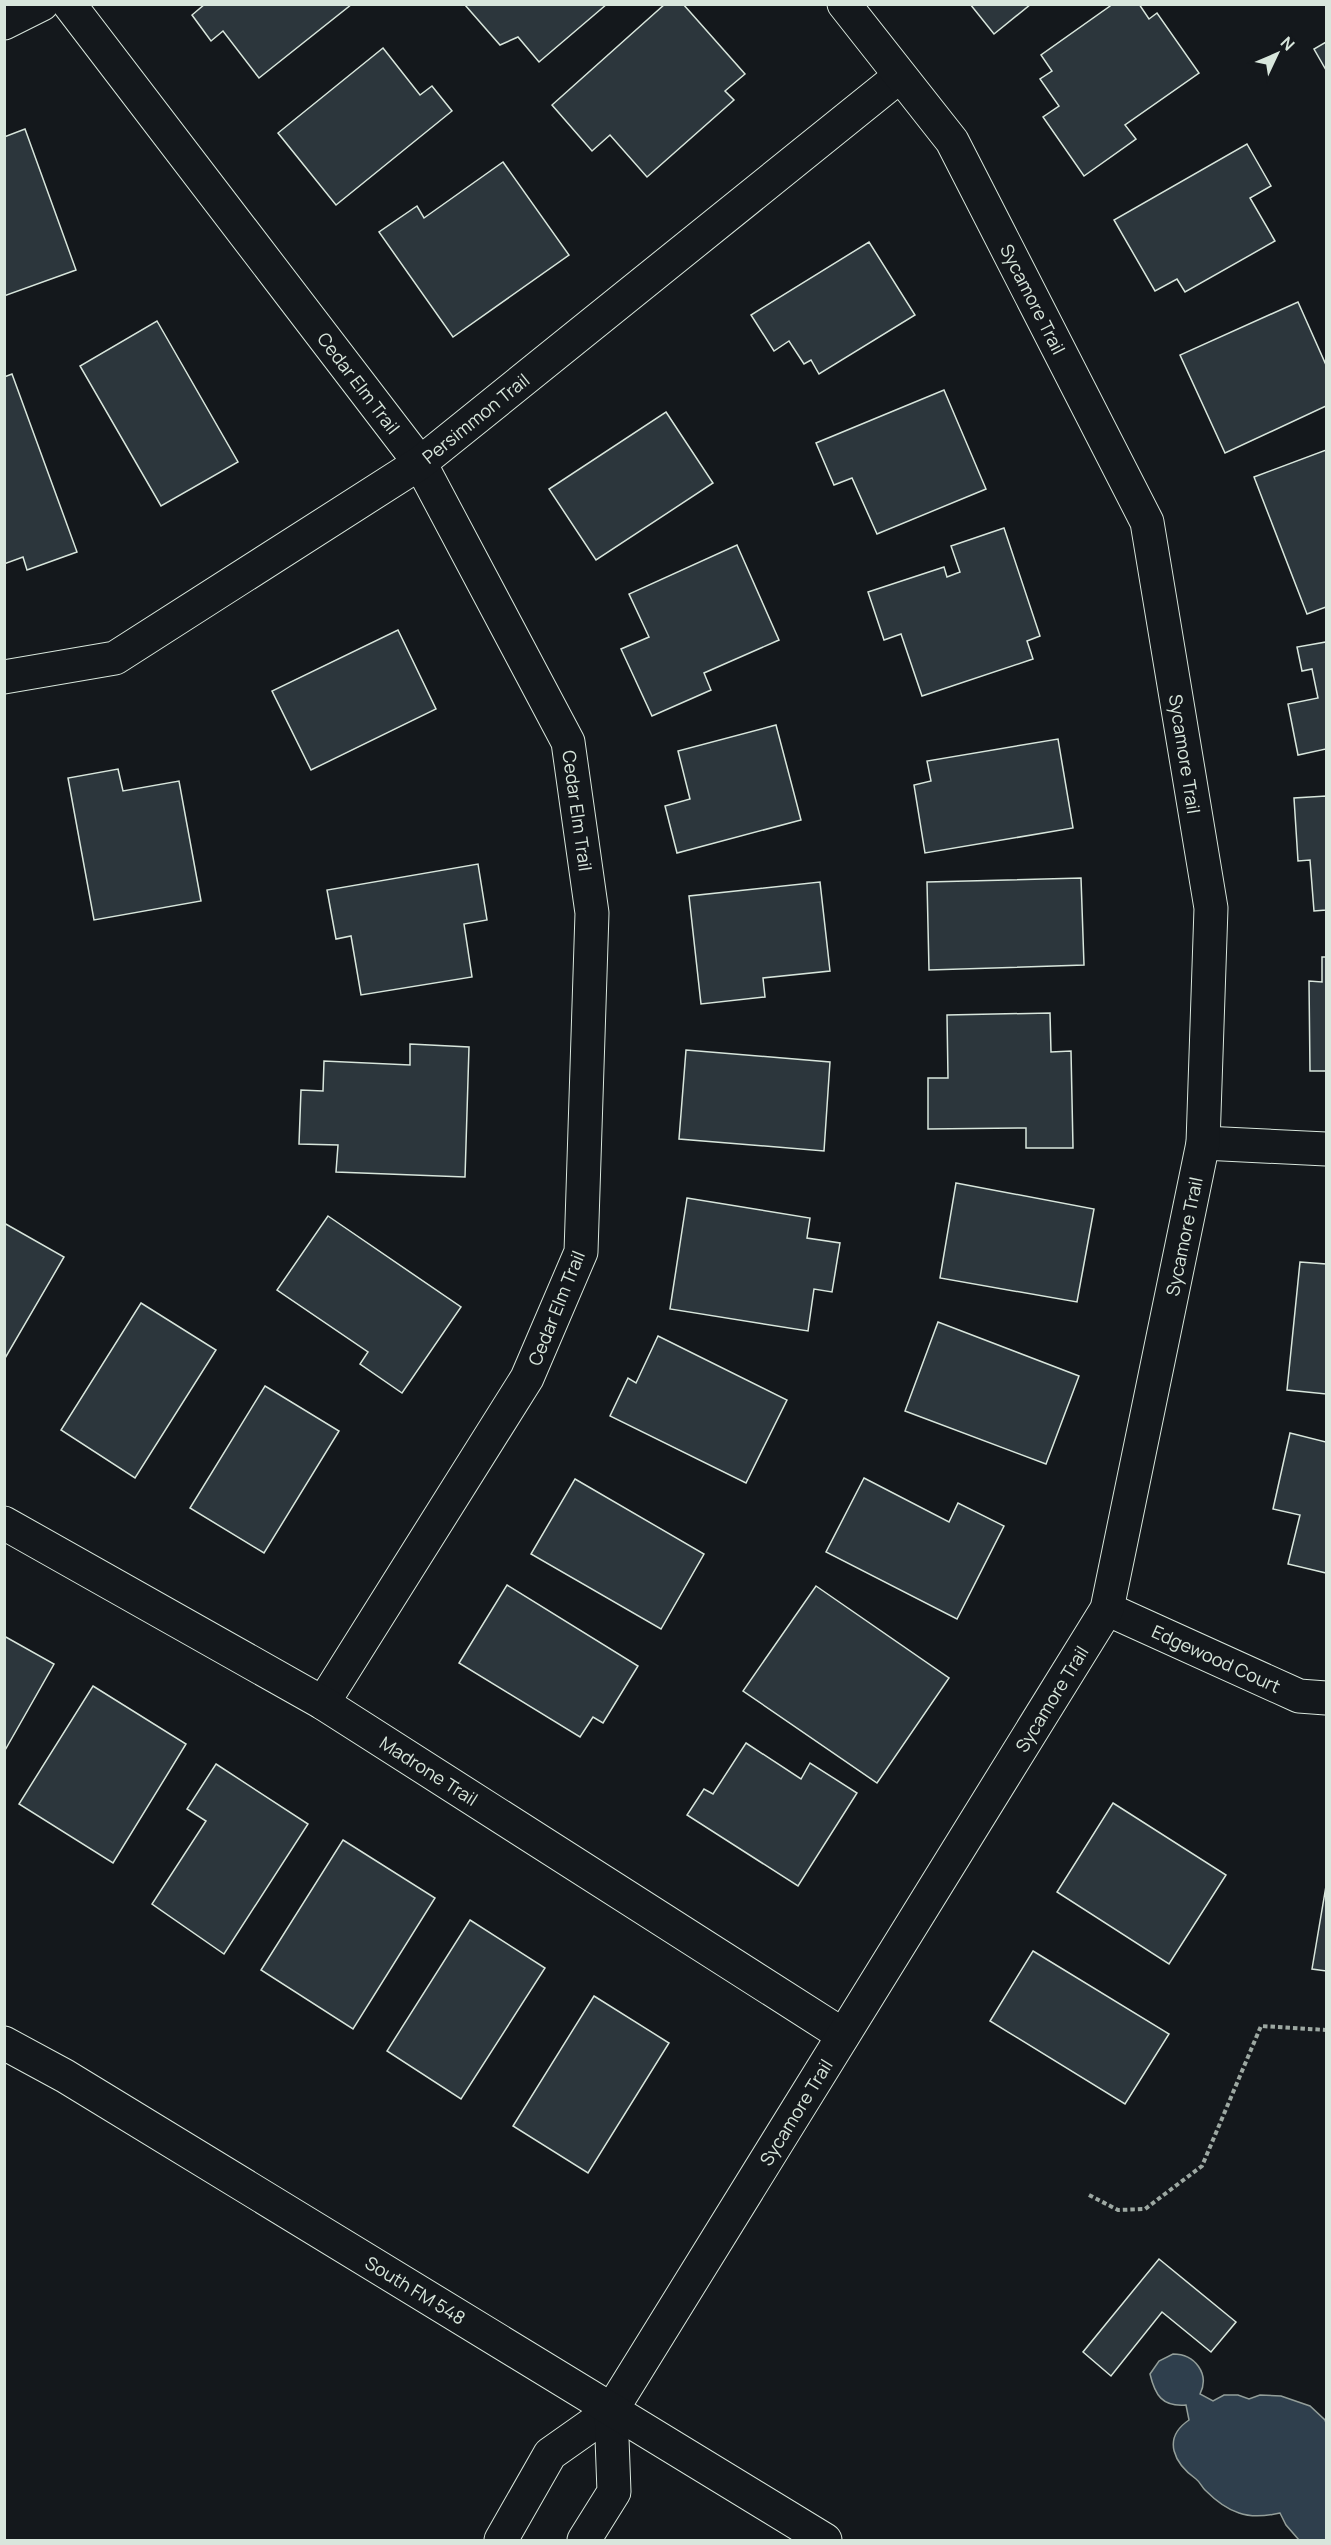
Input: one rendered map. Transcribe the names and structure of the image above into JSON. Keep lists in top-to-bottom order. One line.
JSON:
{"streets":{"street":["Sycamore Trail","Cedar Elm Trail","Persimmon Trail","Edgewood Court","Madrone Trail","South FM 548"]},"crossings":[["Sycamore Trail","Persimmon Trail"],["Sycamore Trail","Edgewood Court"],["Sycamore Trail","Madrone Trail"],["Sycamore Trail","South FM 548"],["Cedar Elm Trail","Persimmon Trail"],["Cedar Elm Trail","Madrone Trail"]],"north":"top right"}
